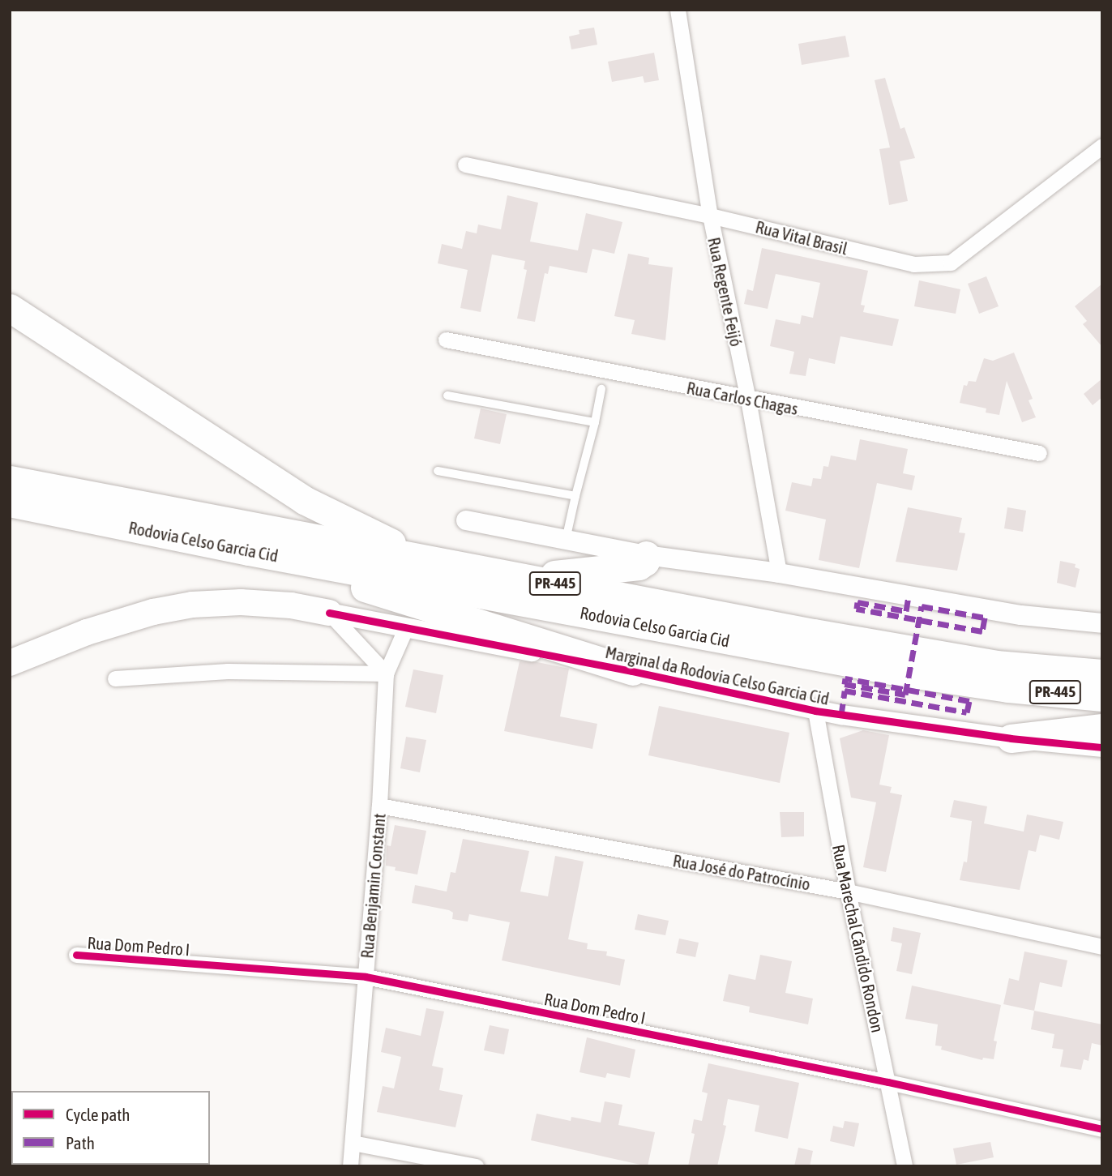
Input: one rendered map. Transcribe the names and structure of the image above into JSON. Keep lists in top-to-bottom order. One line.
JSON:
{"streets":{"highway":["Rodovia Celso Garcia Cid","PR-445"],"street":["Rua Vital Brasil","Rua Regente Feijó","Rua Carlos Chagas","Marginal da Rodovia Celso Garcia Cid","Rua José do Patrocínio","Rua Benjamin Constant","Rua Marechal Cândido Rondon","Rua Dom Pedro I"]},"crossings":[["Rua Vital Brasil","Rua Regente Feijó"],["Rua Regente Feijó","Rua Carlos Chagas"],["Marginal da Rodovia Celso Garcia Cid","Rua Benjamin Constant"],["Marginal da Rodovia Celso Garcia Cid","Rua Marechal Cândido Rondon"],["Rua José do Patrocínio","Rua Benjamin Constant"],["Rua José do Patrocínio","Rua Marechal Cândido Rondon"],["Rua Benjamin Constant","Rua Dom Pedro I"],["Rua Marechal Cândido Rondon","Rua Dom Pedro I"]],"legend":["Cycle path","Path"]}
